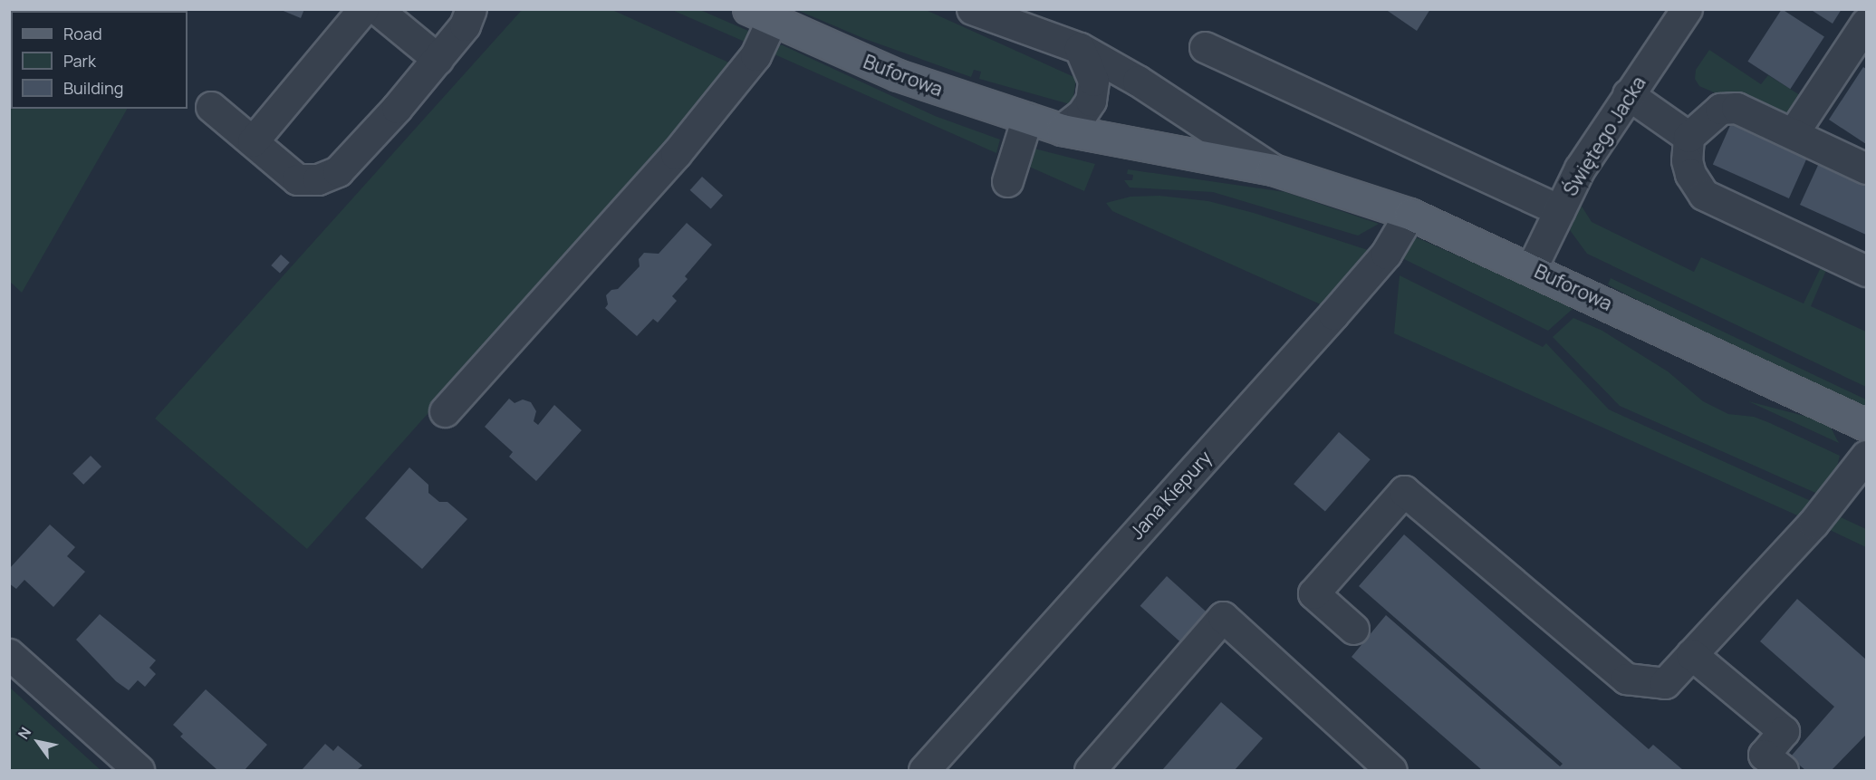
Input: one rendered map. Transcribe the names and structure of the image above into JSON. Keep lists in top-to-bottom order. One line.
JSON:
{"streets":{"main road":["Buforowa"],"street":["Świętego Jacka","Jana Kiepury"]},"crossings":[["Buforowa","Świętego Jacka"],["Buforowa","Jana Kiepury"]],"legend":["Road","Park","Building"],"north":"top left"}
